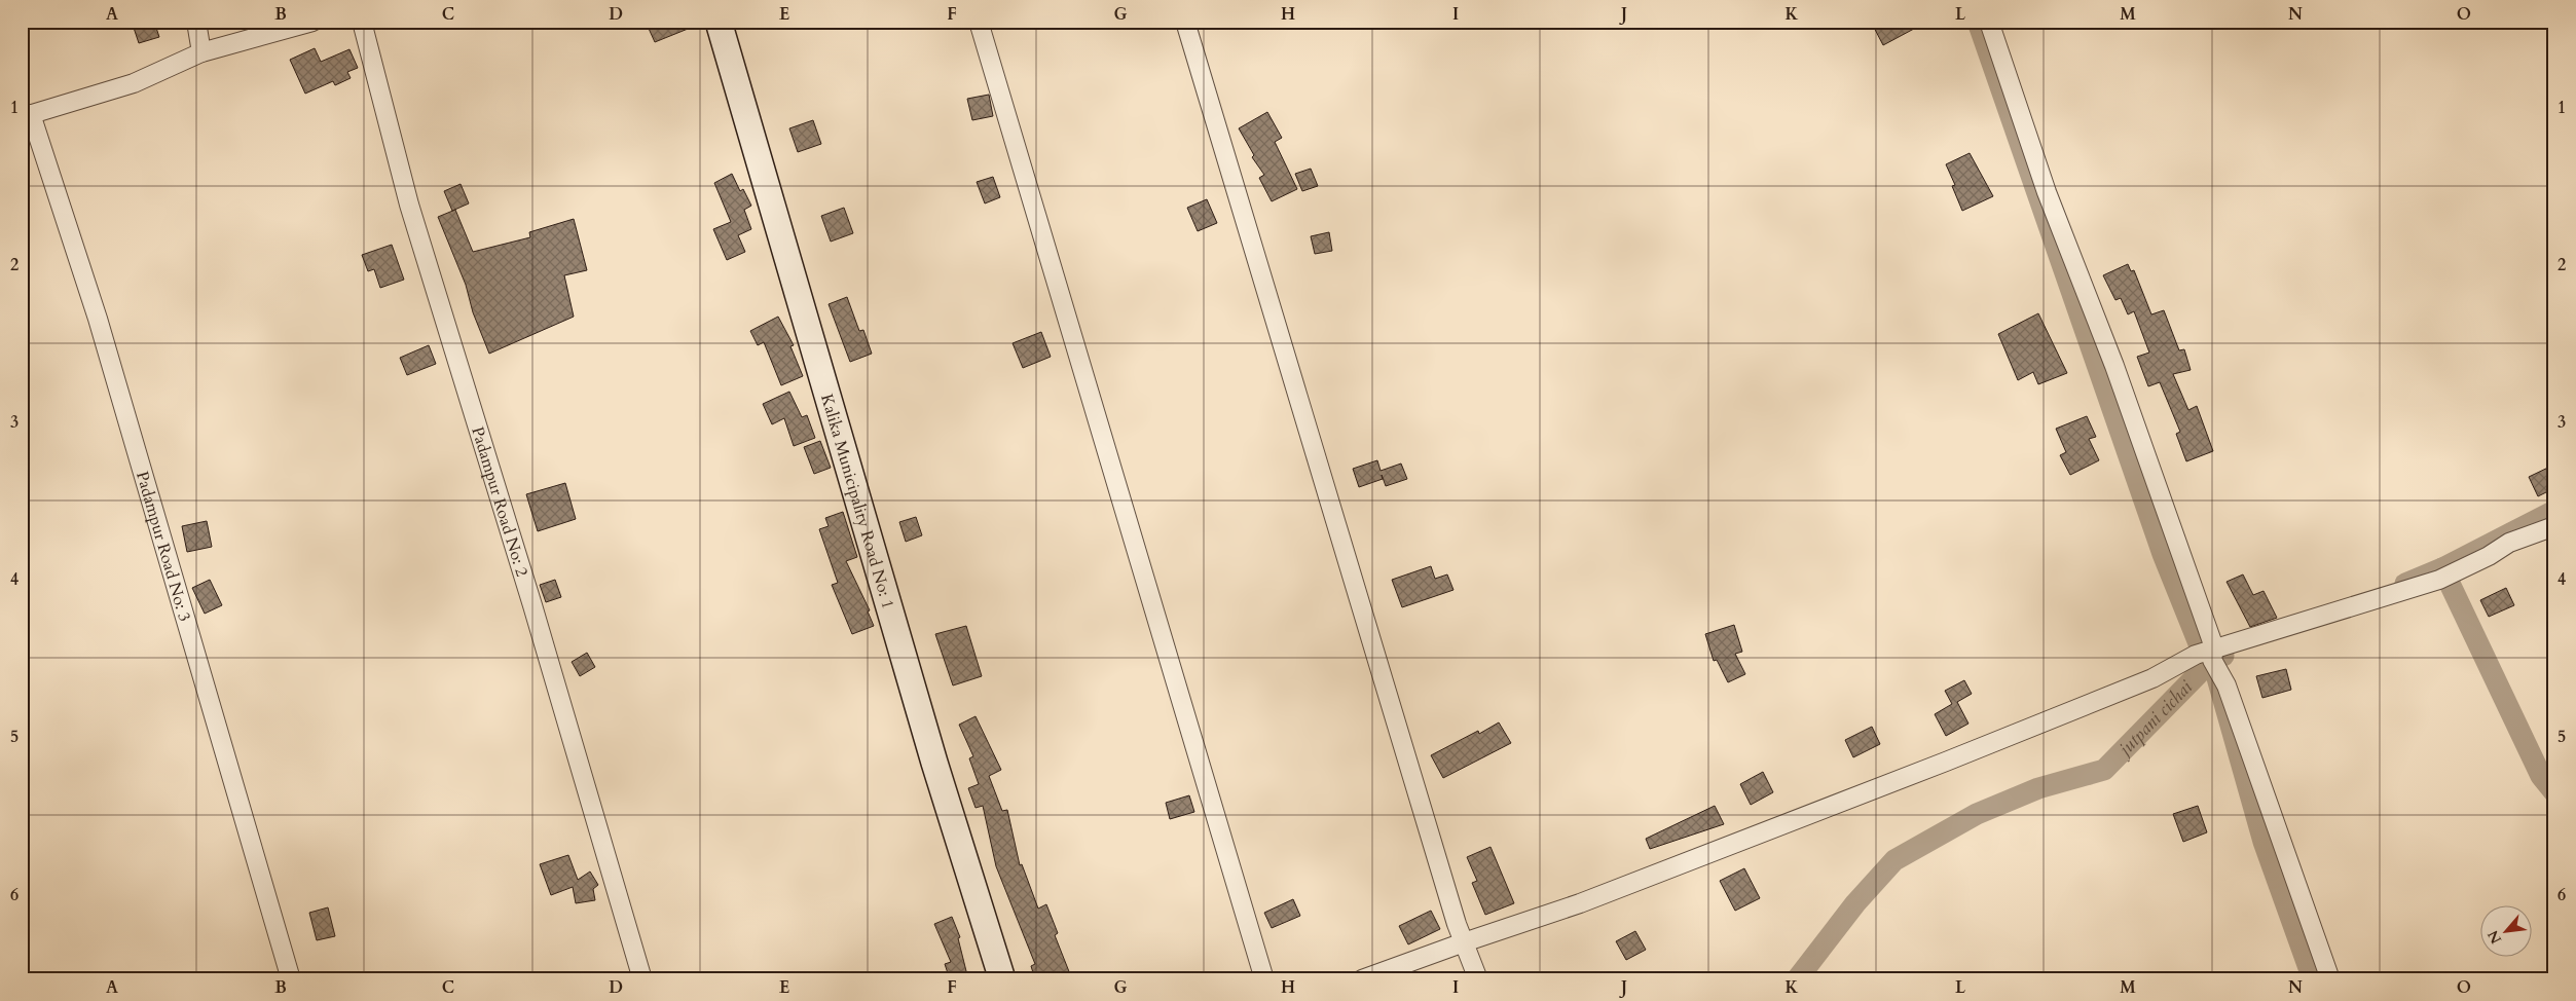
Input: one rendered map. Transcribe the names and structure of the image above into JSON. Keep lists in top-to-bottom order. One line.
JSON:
{"streets":{"street":["Padampur Road No: 2","Kalika Municipality Road No: 1","Padampur Road No: 3"]},"water":["jutpani cichai"],"north":"bottom left","grid":{"columns":["A","B","C","D","E","F","G","H","I","J","K","L","M","N","O"],"rows":["1","2","3","4","5","6"]}}
